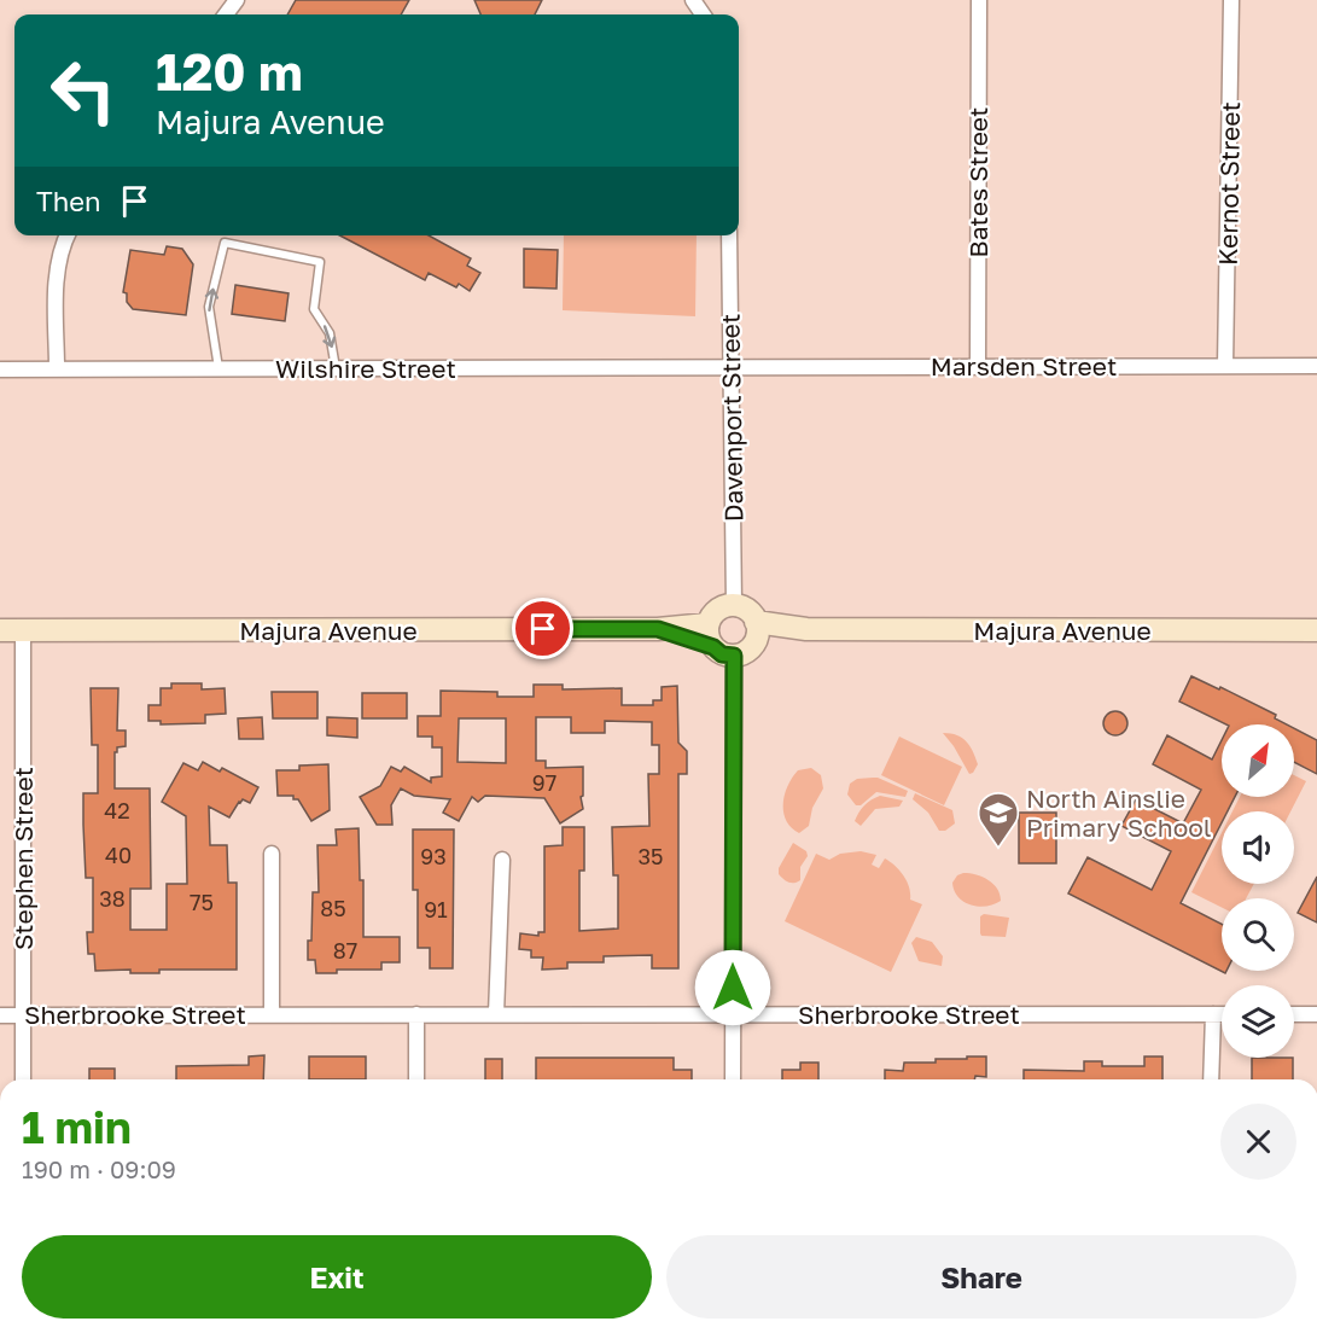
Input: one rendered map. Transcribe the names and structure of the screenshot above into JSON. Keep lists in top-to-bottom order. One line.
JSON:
{"streets":{"main road":["Majura Avenue"],"street":["Bates Street","Kernot Street","Marsden Street","Wilshire Street","Davenport Street","Stephen Street","Sherbrooke Street"]},"crossings":[["Bates Street","Marsden Street"],["Kernot Street","Marsden Street"],["Marsden Street","Wilshire Street"],["Marsden Street","Davenport Street"],["Wilshire Street","Davenport Street"],["Davenport Street","Majura Avenue"],["Majura Avenue","Stephen Street"],["Stephen Street","Sherbrooke Street"]],"places":{"school or university":["North Ainslie Primary School"]},"house_numbers":["97","42","40","93","35","38","75","85","91","87"],"north":"top right","page":{"turn":["120 m","Majura Avenue"],"then":"Then","heading":["1 min","190 m · 09:09"],"buttons":["Exit","Share"]}}
